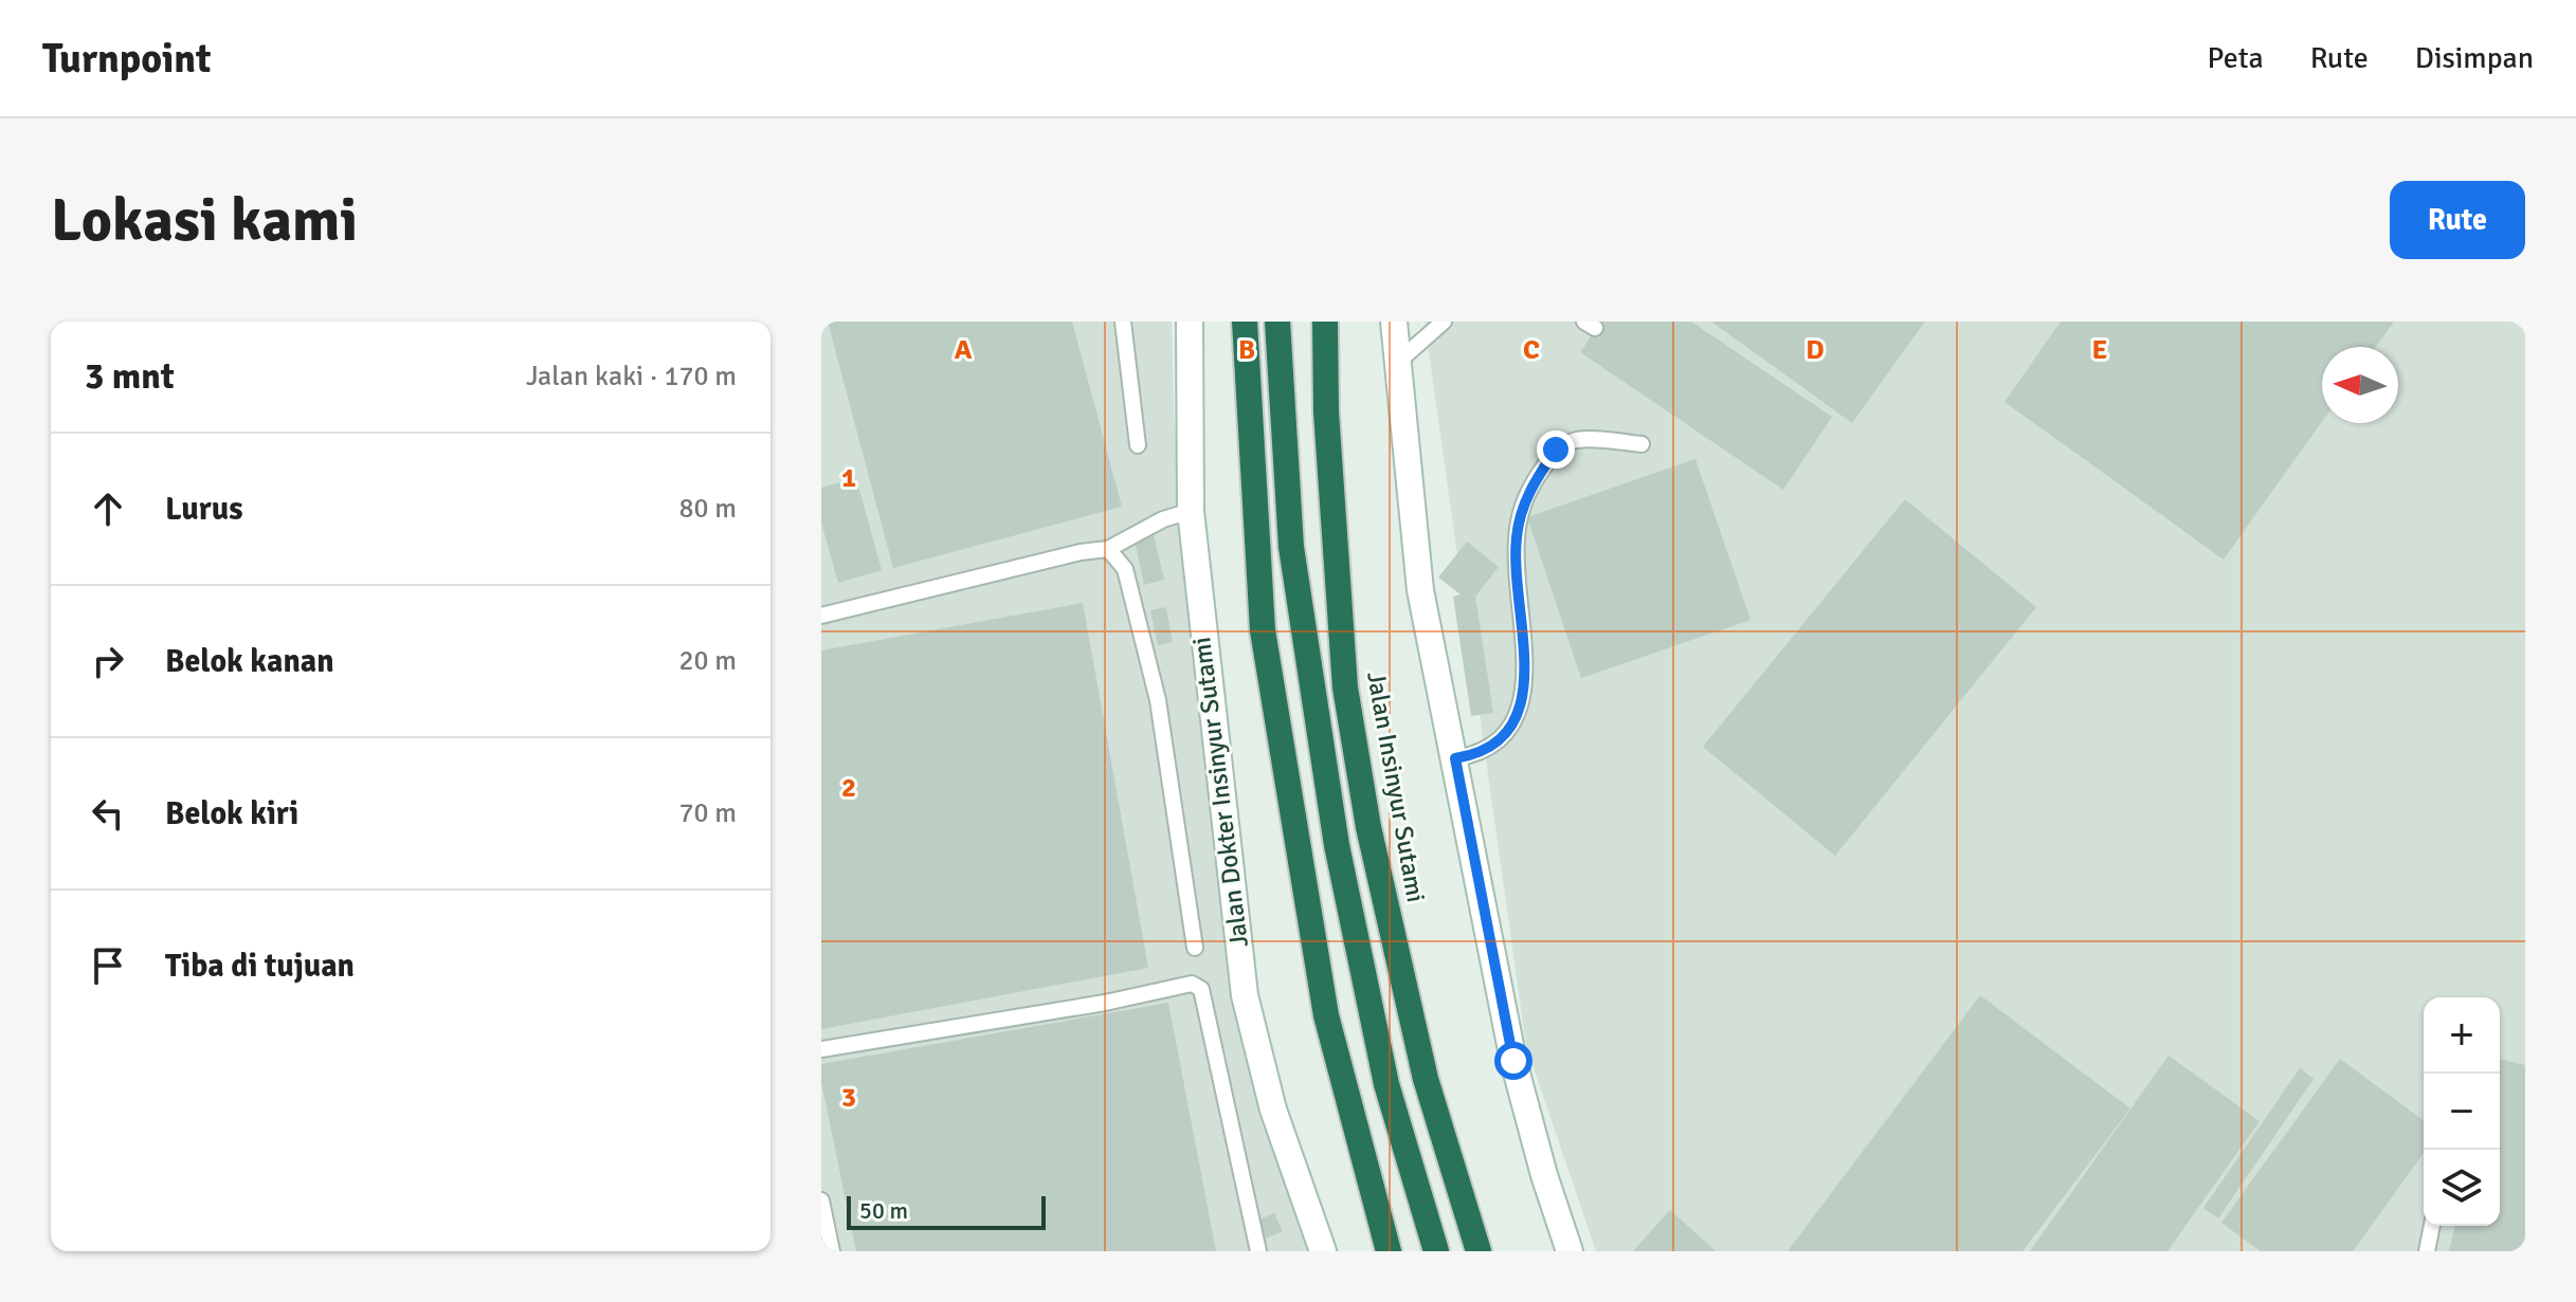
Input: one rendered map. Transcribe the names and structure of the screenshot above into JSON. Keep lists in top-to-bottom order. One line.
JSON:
{"streets":{"highway":["Jalan Insinyur Sutami"],"street":["Jalan Dokter Insinyur Sutami"]},"scale_bar":"50 m","north":"left","page":{"header":"Turnpoint","nav":["Peta","Rute","Disimpan"],"buttons":"Rute","title":"Lokasi kami","heading":["3 mnt","Jalan kaki · 170 m"],"list":[["Lurus","80 m"],["Belok kanan","20 m"],["Belok kiri","70 m"],"Tiba di tujuan"],"map_buttons":["+","−"],"scale":"50 m"},"grid":{"columns":["A","B","C","D","E"],"rows":["1","2","3"]}}
